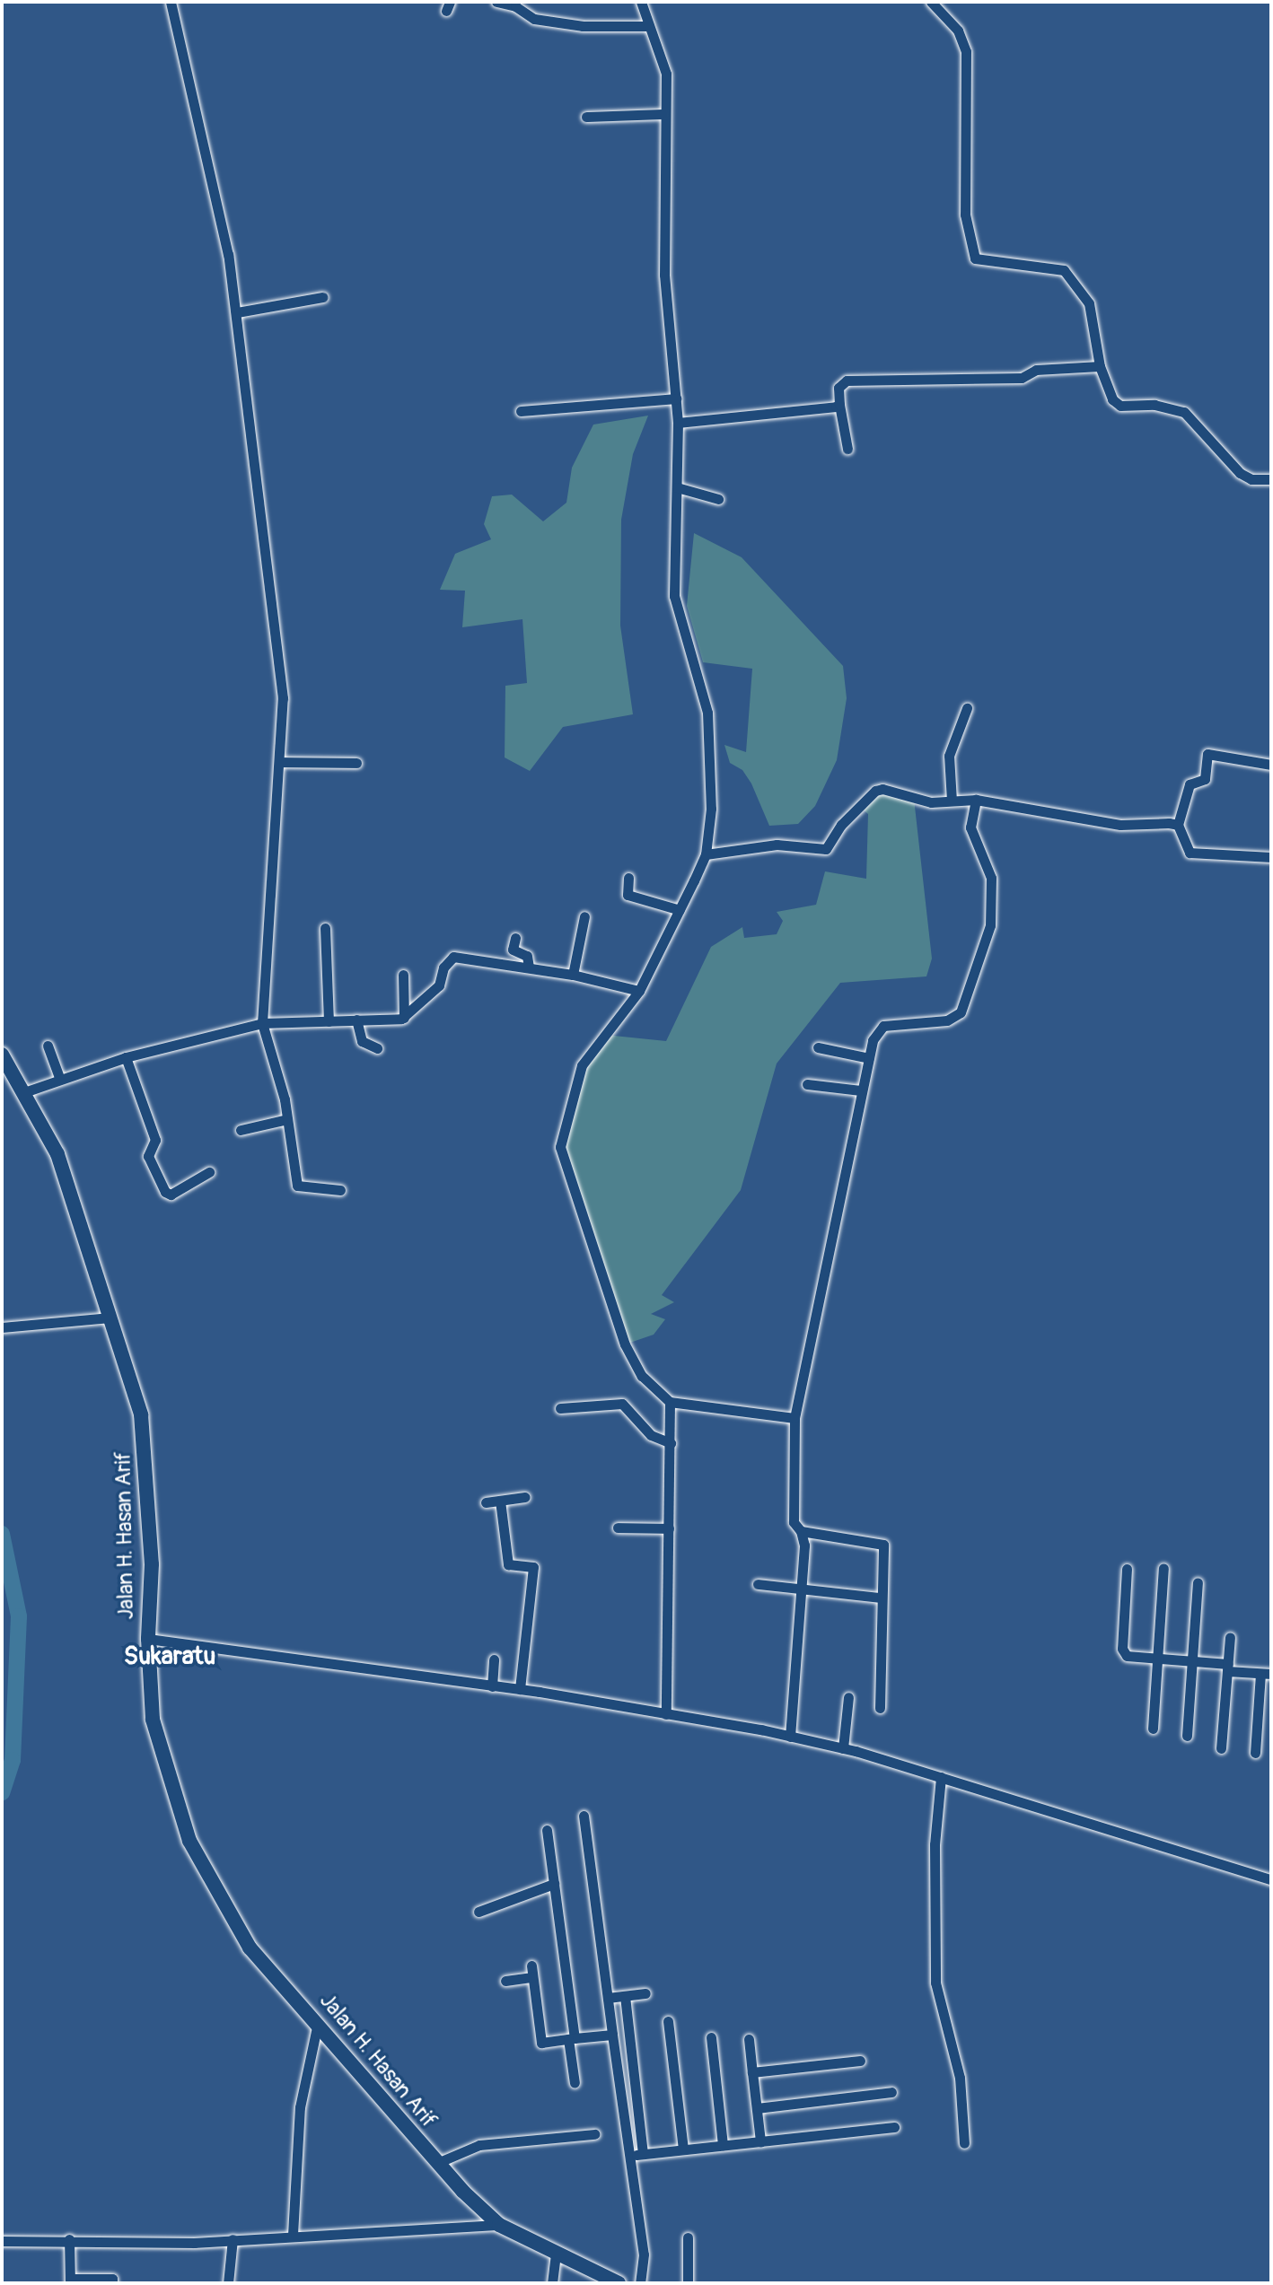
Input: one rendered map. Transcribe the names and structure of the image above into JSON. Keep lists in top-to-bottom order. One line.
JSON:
{"streets":{"main road":["Jalan H. Hasan Arif"]},"districts":["Sukaratu"]}
